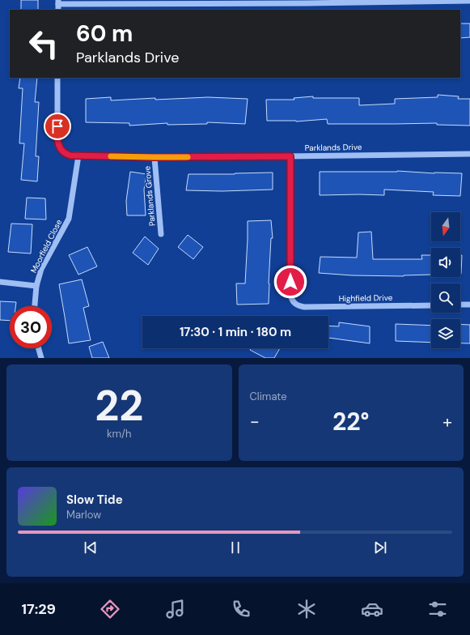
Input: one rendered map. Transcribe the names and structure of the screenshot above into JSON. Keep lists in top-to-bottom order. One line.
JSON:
{"streets":{"street":["Parklands Drive","Parklands Grove","Moorfield Close","Highfield Drive"]},"crossings":[["Parklands Drive","Parklands Grove"],["Parklands Drive","Moorfield Close"],["Parklands Drive","Highfield Drive"]],"north":"bottom","page":{"turn":["60 m","Parklands Drive"],"limit":"30","trip":"17:30 · 1 min · 180 m","tile":[["22","km/h"],"Climate"],"heat":["−","22°","+"],"song":["Slow Tide","Marlow"],"tabs":"17:29"}}
